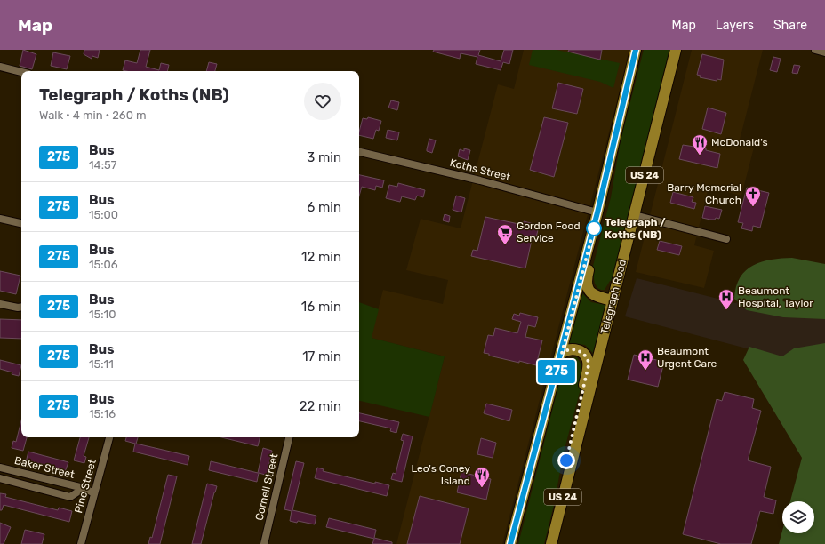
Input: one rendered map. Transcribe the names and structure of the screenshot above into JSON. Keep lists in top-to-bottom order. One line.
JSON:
{"streets":{"main road":["US 24","Telegraph Road"],"street":["Koths Street","Baker Street","Pine Street","Cornell Street"]},"crossings":[["Baker Street","Pine Street"]],"places":{"restaurant":["McDonald's","Leo's Coney Island"],"church":["Barry Memorial Church"],"other":["Telegraph / Koths (NB)"],"supermarket":["Gordon Food Service"],"hospital":["Beaumont Hospital, Taylor","Beaumont Urgent Care"]},"lines":["bus line 275"],"page":{"header":"Map","nav":["Map","Layers","Share"],"on_map":"275","heading":["Telegraph / Koths (NB)","Walk · 4 min · 260 m"],"list":[{"mark":"275","name":"Bus","note":"14:57","value":"3 min"},{"mark":"275","name":"Bus","note":"15:00","value":"6 min"},{"mark":"275","name":"Bus","note":"15:06","value":"12 min"},{"mark":"275","name":"Bus","note":"15:10","value":"16 min"},{"mark":"275","name":"Bus","note":"15:11","value":"17 min"},{"mark":"275","name":"Bus","note":"15:16","value":"22 min"}]}}
